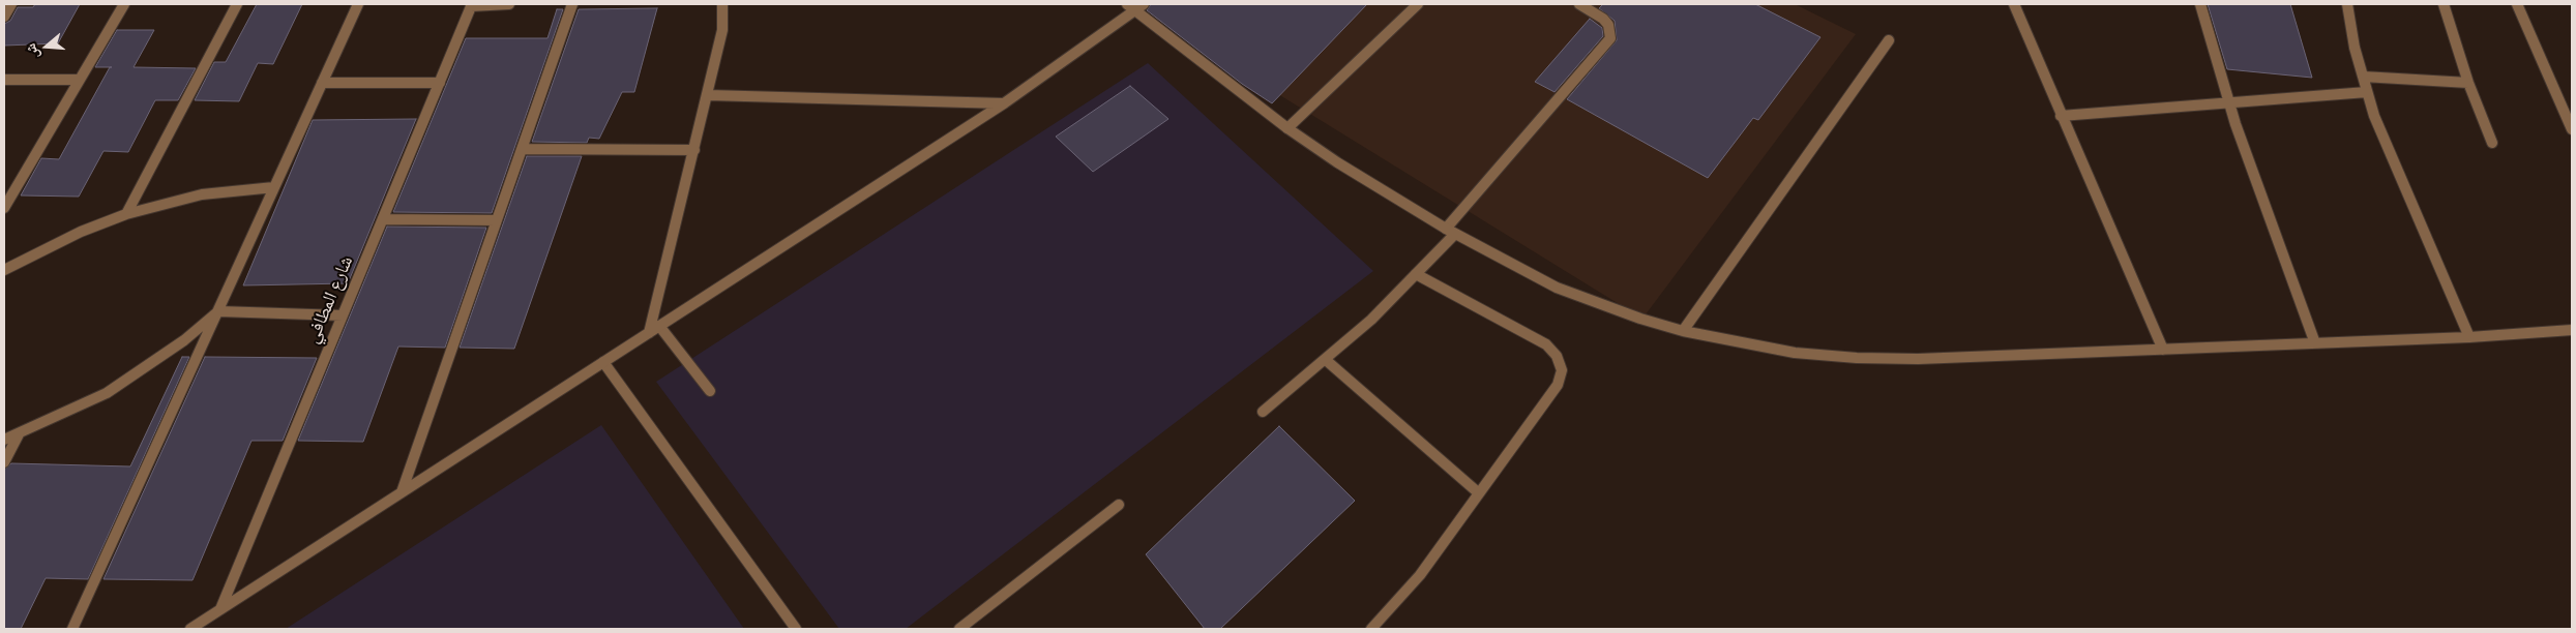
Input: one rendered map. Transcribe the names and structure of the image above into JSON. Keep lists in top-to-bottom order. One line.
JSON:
{"streets":{"street":["شارع المطافي"]},"north":"left"}
